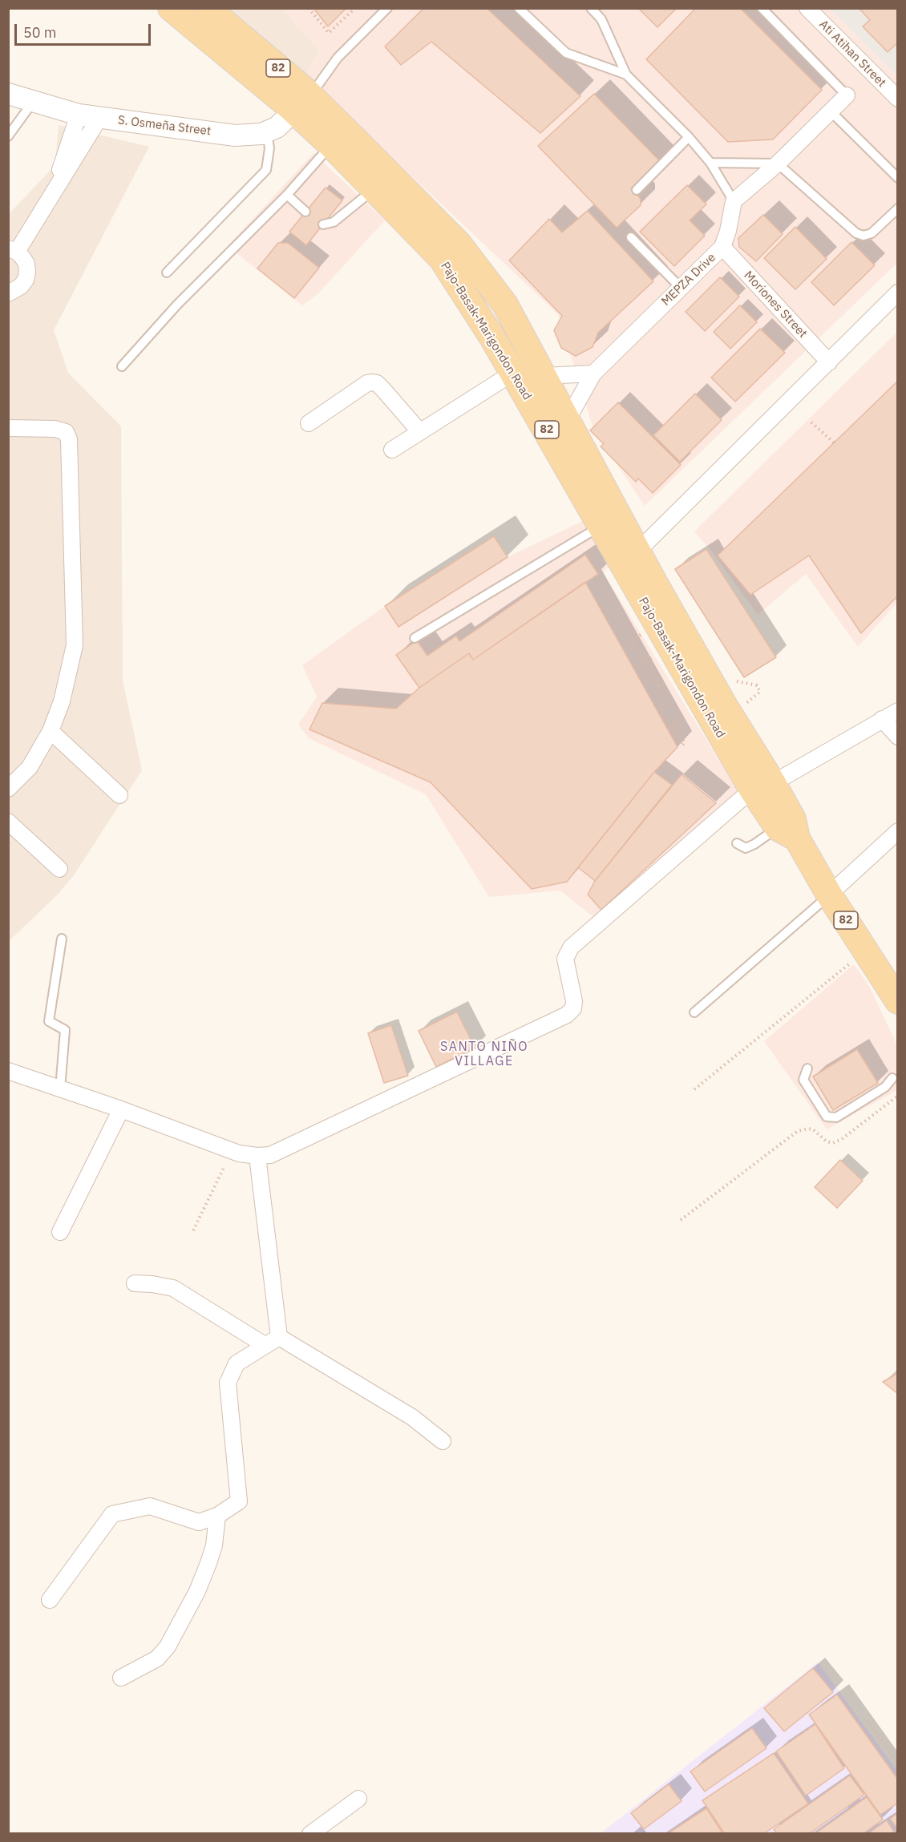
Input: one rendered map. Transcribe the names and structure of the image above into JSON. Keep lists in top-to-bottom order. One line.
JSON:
{"streets":{"main road":["82","Pajo-Basak-Marigondon Road"],"street":["Ati Atihan Street","S. Osmeña Street","MEPZA Drive","Moriones Street"]},"crossings":[["S. Osmeña Street","Pajo-Basak-Marigondon Road"],["MEPZA Drive","Moriones Street"],["MEPZA Drive","Pajo-Basak-Marigondon Road"]],"districts":["SANTO NIÑO VILLAGE"],"scale_bar":"50 m"}
